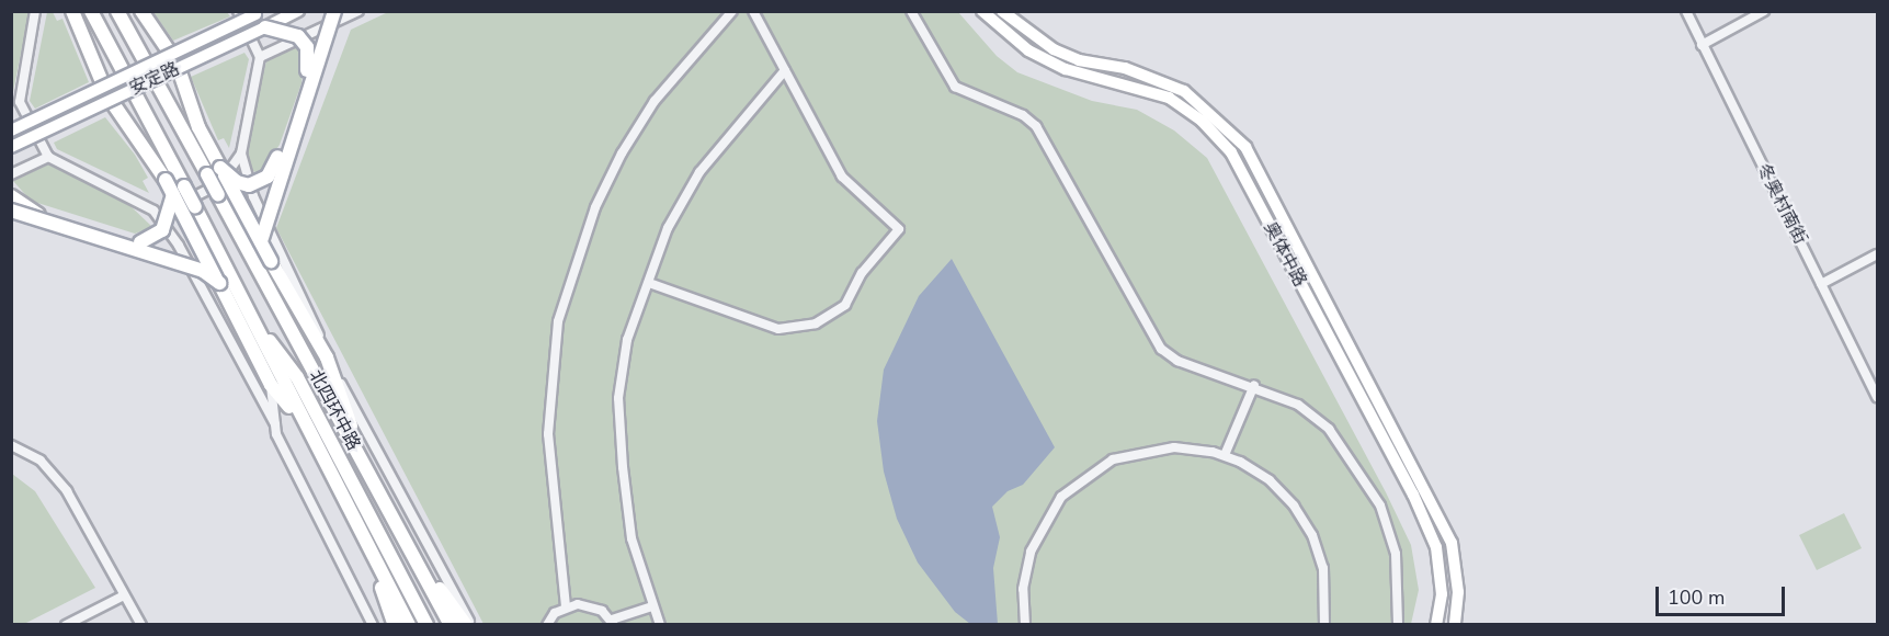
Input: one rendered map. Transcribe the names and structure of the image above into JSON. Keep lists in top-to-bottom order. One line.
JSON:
{"streets":{"highway":["北四环中路"],"main road":["安定路","奥体中路"],"street":["冬奥村南街"]},"scale_bar":"100 m"}
